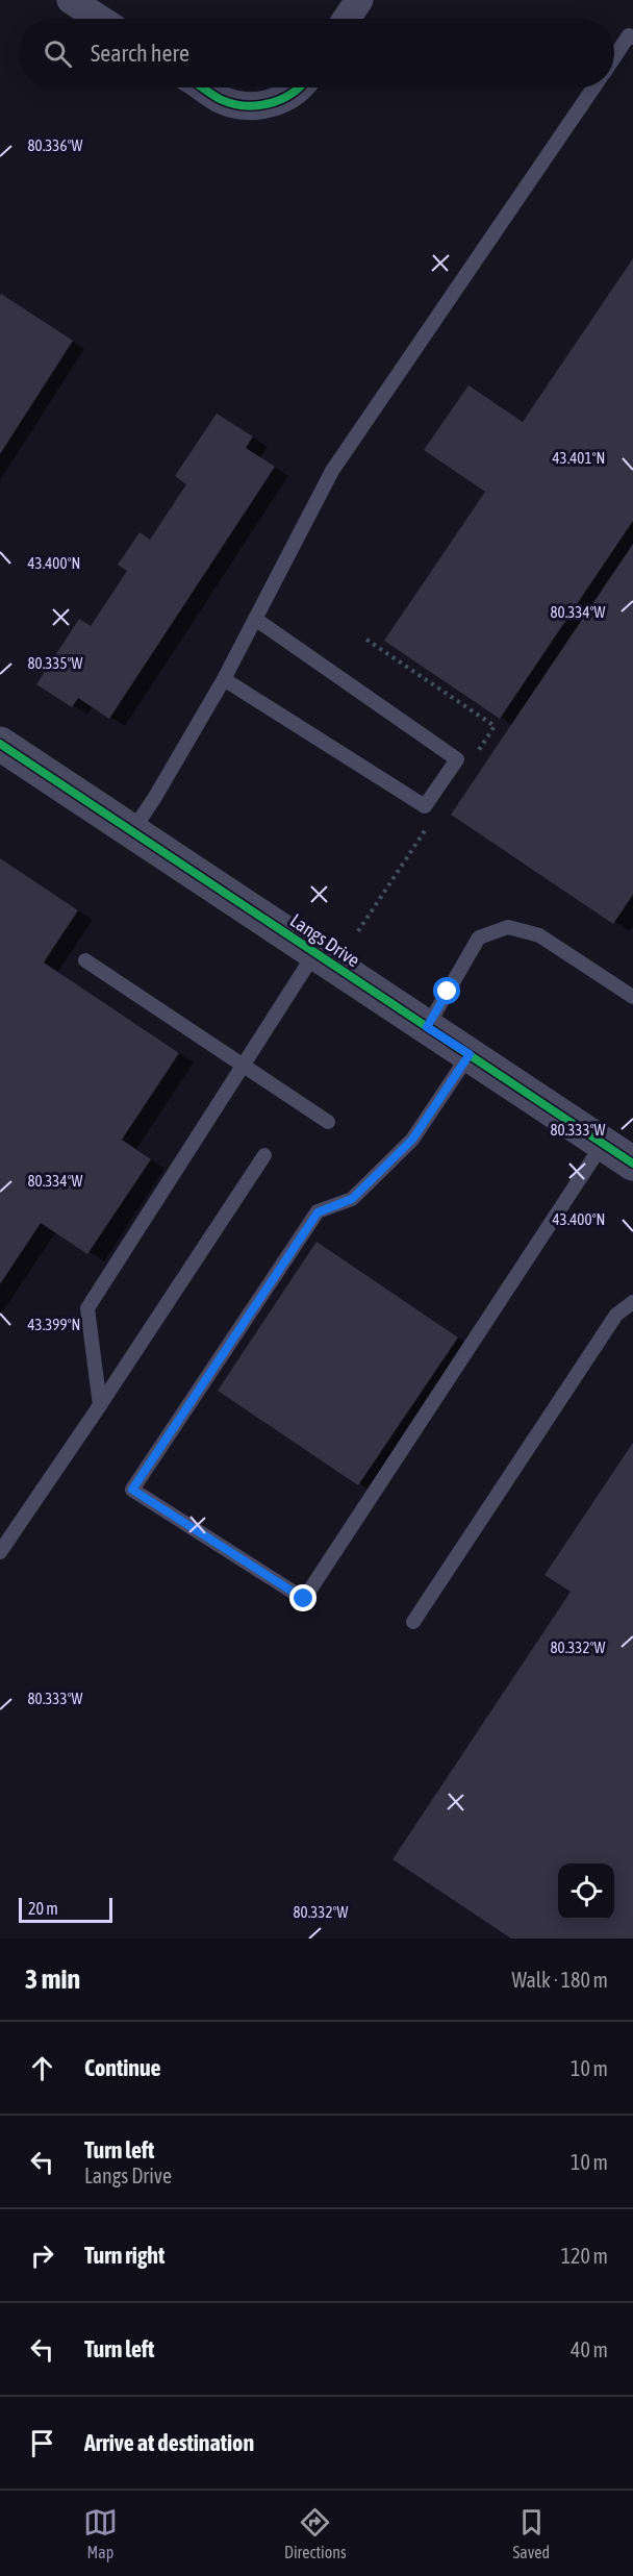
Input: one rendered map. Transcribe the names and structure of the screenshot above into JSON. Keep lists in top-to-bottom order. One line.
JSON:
{"streets":{"street":["Langs Drive"]},"scale_bar":"20 m","page":{"search":"Search here","scale":"20 m","heading":["3 min","Walk · 180 m"],"list":[["Continue","10 m"],["Turn left","Langs Drive","10 m"],["Turn right","120 m"],["Turn left","40 m"],"Arrive at destination"],"nav":["Map","Directions","Saved"]},"coordinates":["80.336°W","43.401°N","43.400°N","80.334°W","80.335°W","80.333°W","43.399°N","80.332°W"]}
